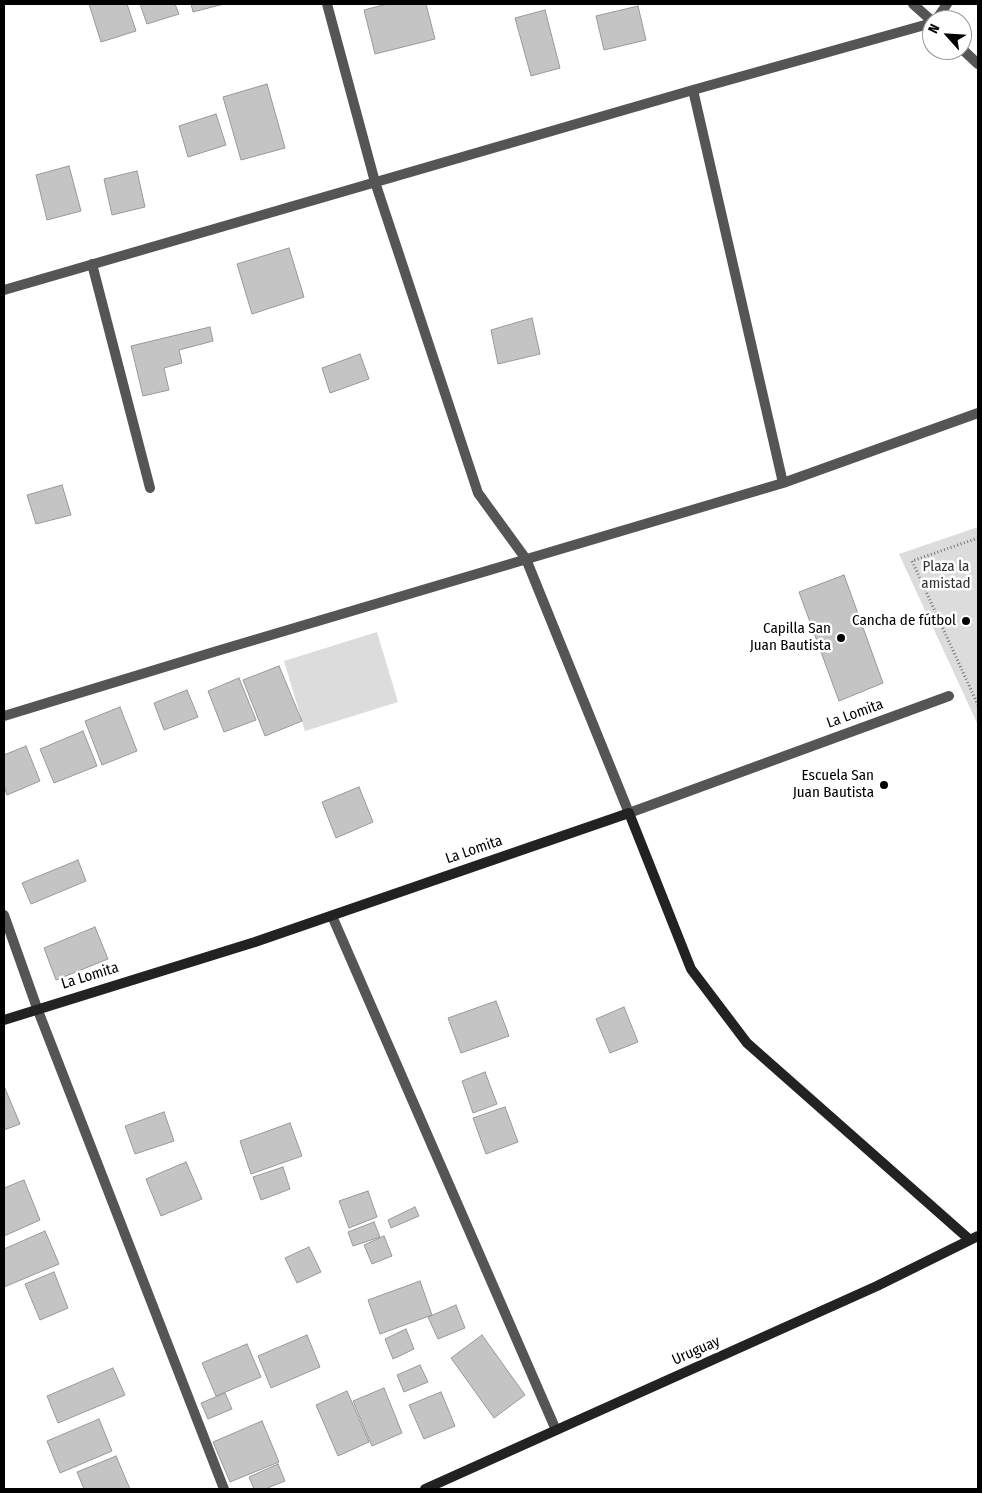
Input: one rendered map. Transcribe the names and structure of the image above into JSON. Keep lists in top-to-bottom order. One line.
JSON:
{"streets":{"street":["La Lomita","Uruguay"]},"parks":["Plaza la amistad"],"places":["Cancha de fútbol","Capilla San Juan Bautista","Escuela San Juan Bautista"],"north":"top left"}
